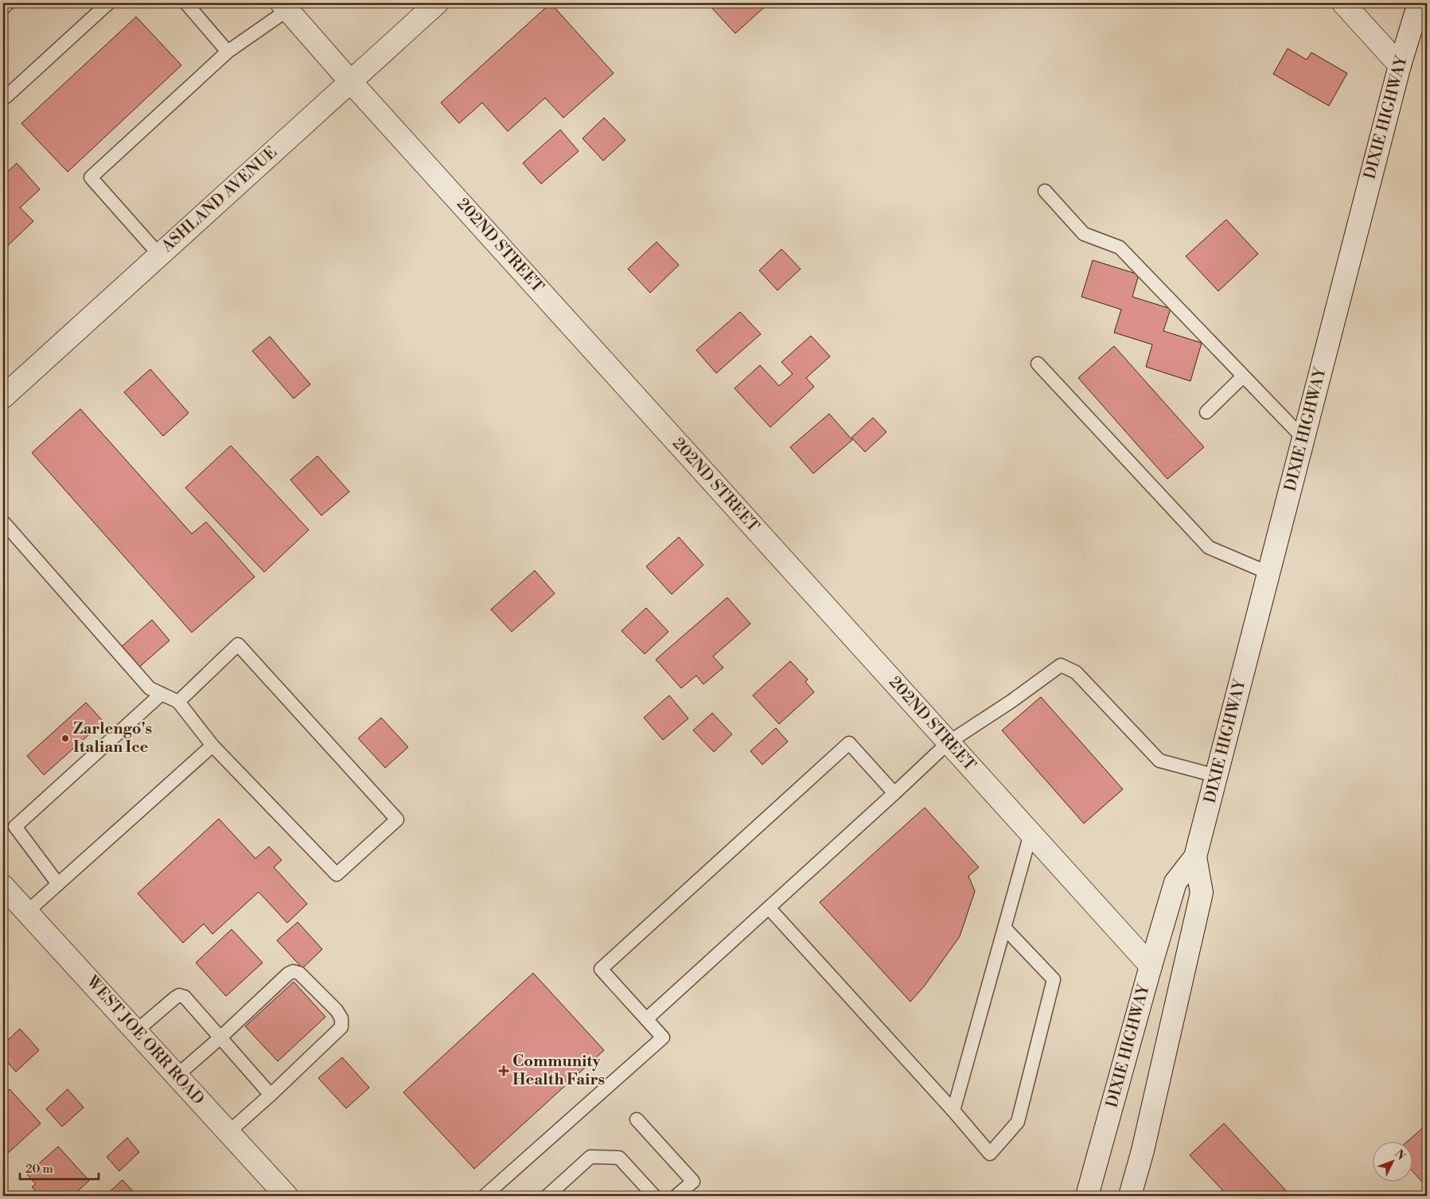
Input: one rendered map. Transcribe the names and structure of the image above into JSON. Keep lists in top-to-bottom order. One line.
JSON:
{"streets":{"street":["DIXIE HIGHWAY","ASHLAND AVENUE","202ND STREET","WEST JOE ORR ROAD"]},"crossings":[["DIXIE HIGHWAY","202ND STREET"],["ASHLAND AVENUE","202ND STREET"]],"places":{"other":["Zarlengo's Italian Ice"],"health":["Community Health Fairs"]},"scale_bar":"20 m","north":"top right"}
